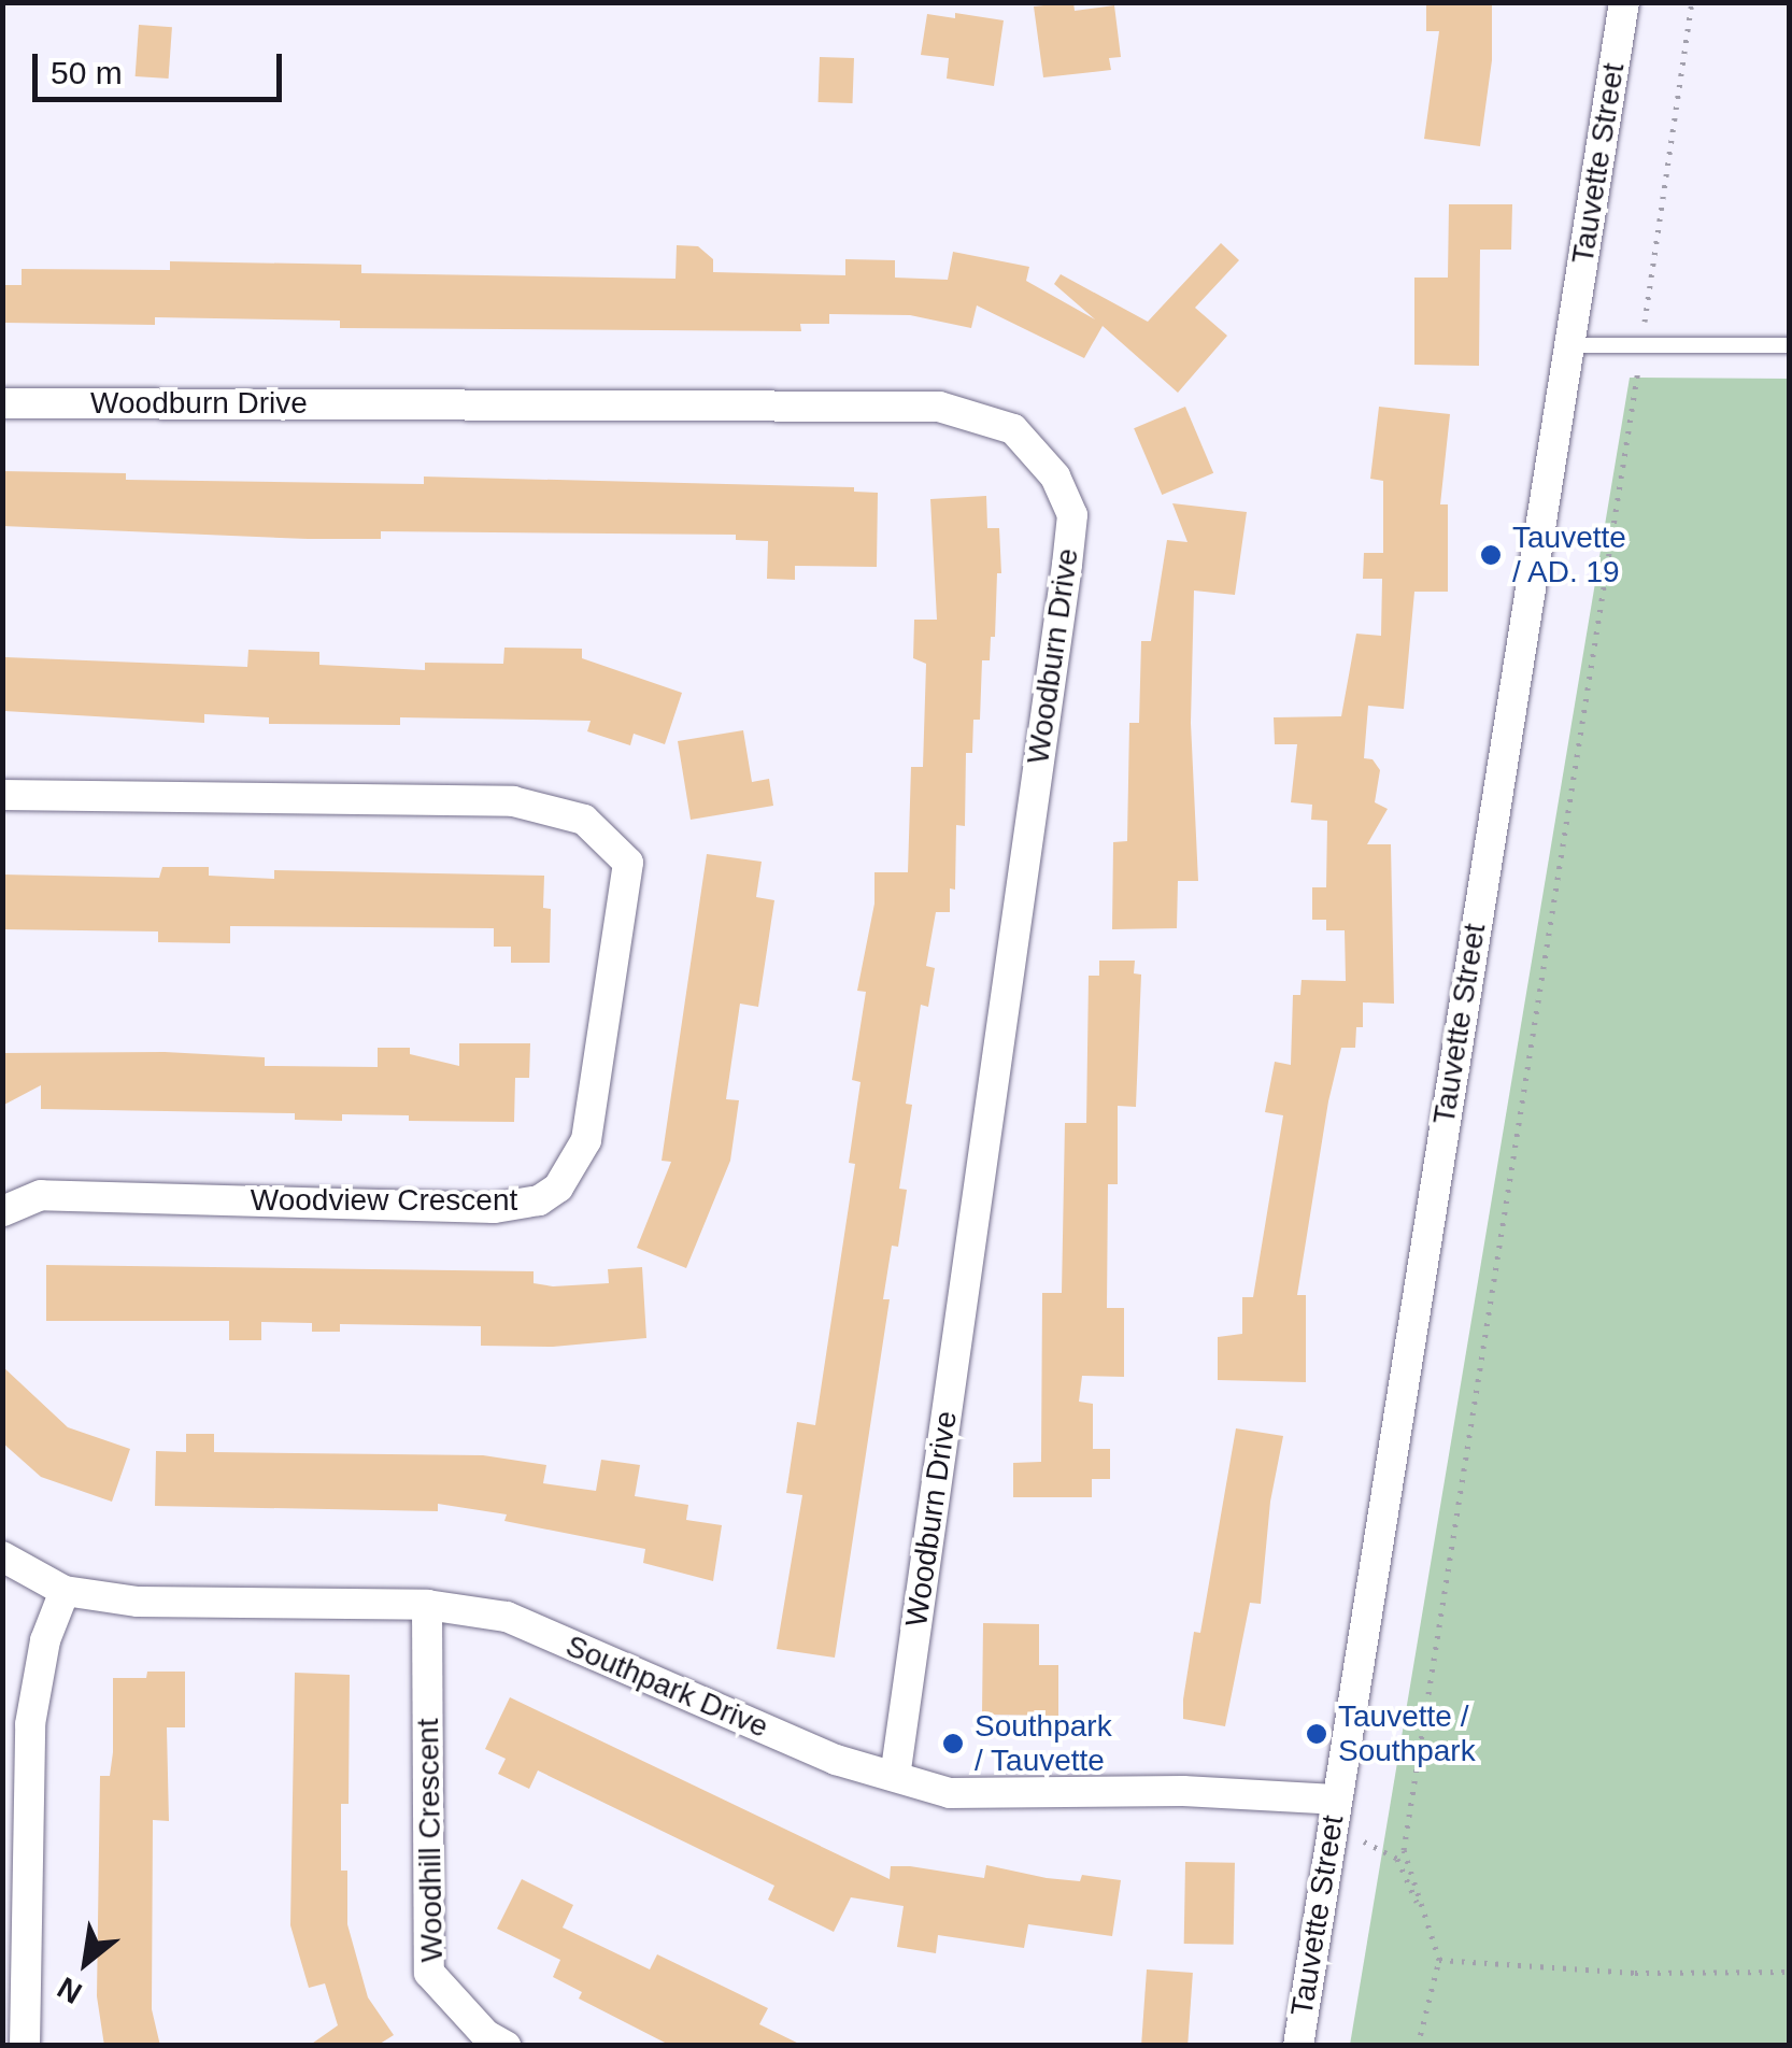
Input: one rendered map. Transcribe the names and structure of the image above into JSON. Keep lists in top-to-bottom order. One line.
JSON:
{"streets":{"street":["Tauvette Street","Woodburn Drive","Woodview Crescent","Southpark Drive","Woodhill Crescent"]},"crossings":[["Tauvette Street","Southpark Drive"],["Woodburn Drive","Southpark Drive"],["Southpark Drive","Woodhill Crescent"]],"places":["Tauvette / AD. 19","Tauvette / Southpark","Southpark / Tauvette"],"scale_bar":"50 m","north":"bottom left"}
